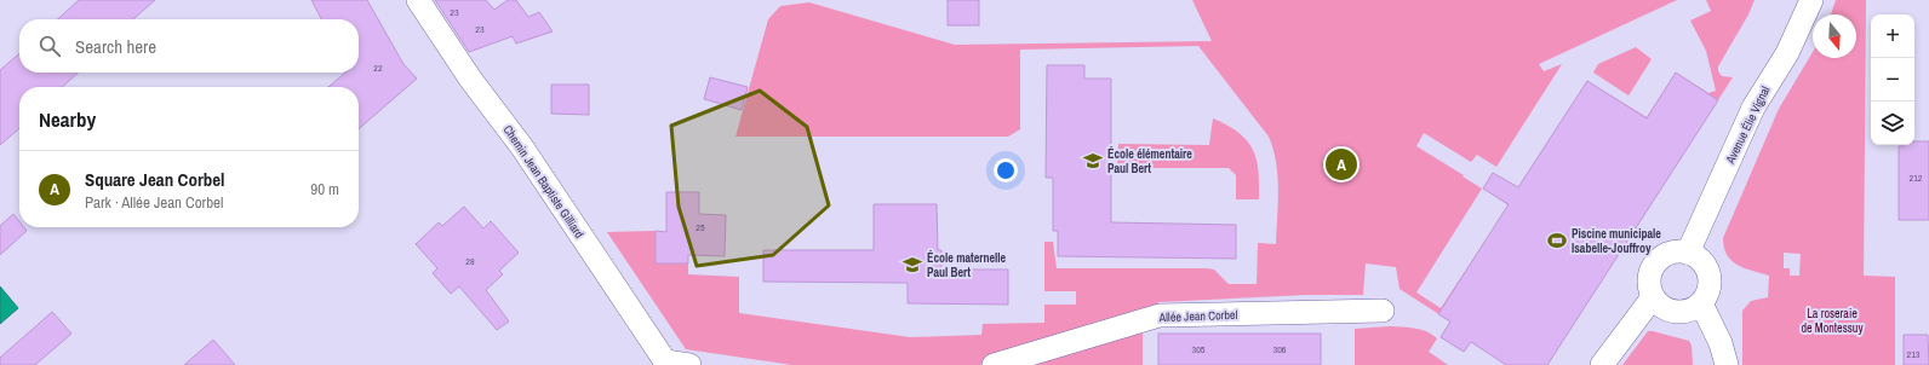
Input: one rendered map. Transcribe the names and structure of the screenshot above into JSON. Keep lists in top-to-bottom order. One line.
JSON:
{"streets":{"street":["Avenue Élie Vignal","Chemin Jean Baptiste Gilliard","Allée Jean Corbel"]},"parks":["La roseraie de Montessuy"],"places":{"school or university":["École élémentaire Paul Bert","École maternelle Paul Bert"],"sports":["Piscine municipale Isabelle-Jouffroy"]},"house_numbers":["23","23","22","212","25","28","305","306","213"],"north":"bottom","page":{"map_buttons":["+","−"],"search":"Search here","heading":"Nearby","pins":"A","list":[{"mark":"A","name":"Square Jean Corbel","note":"Park · Allée Jean Corbel","value":"90 m"}]}}
